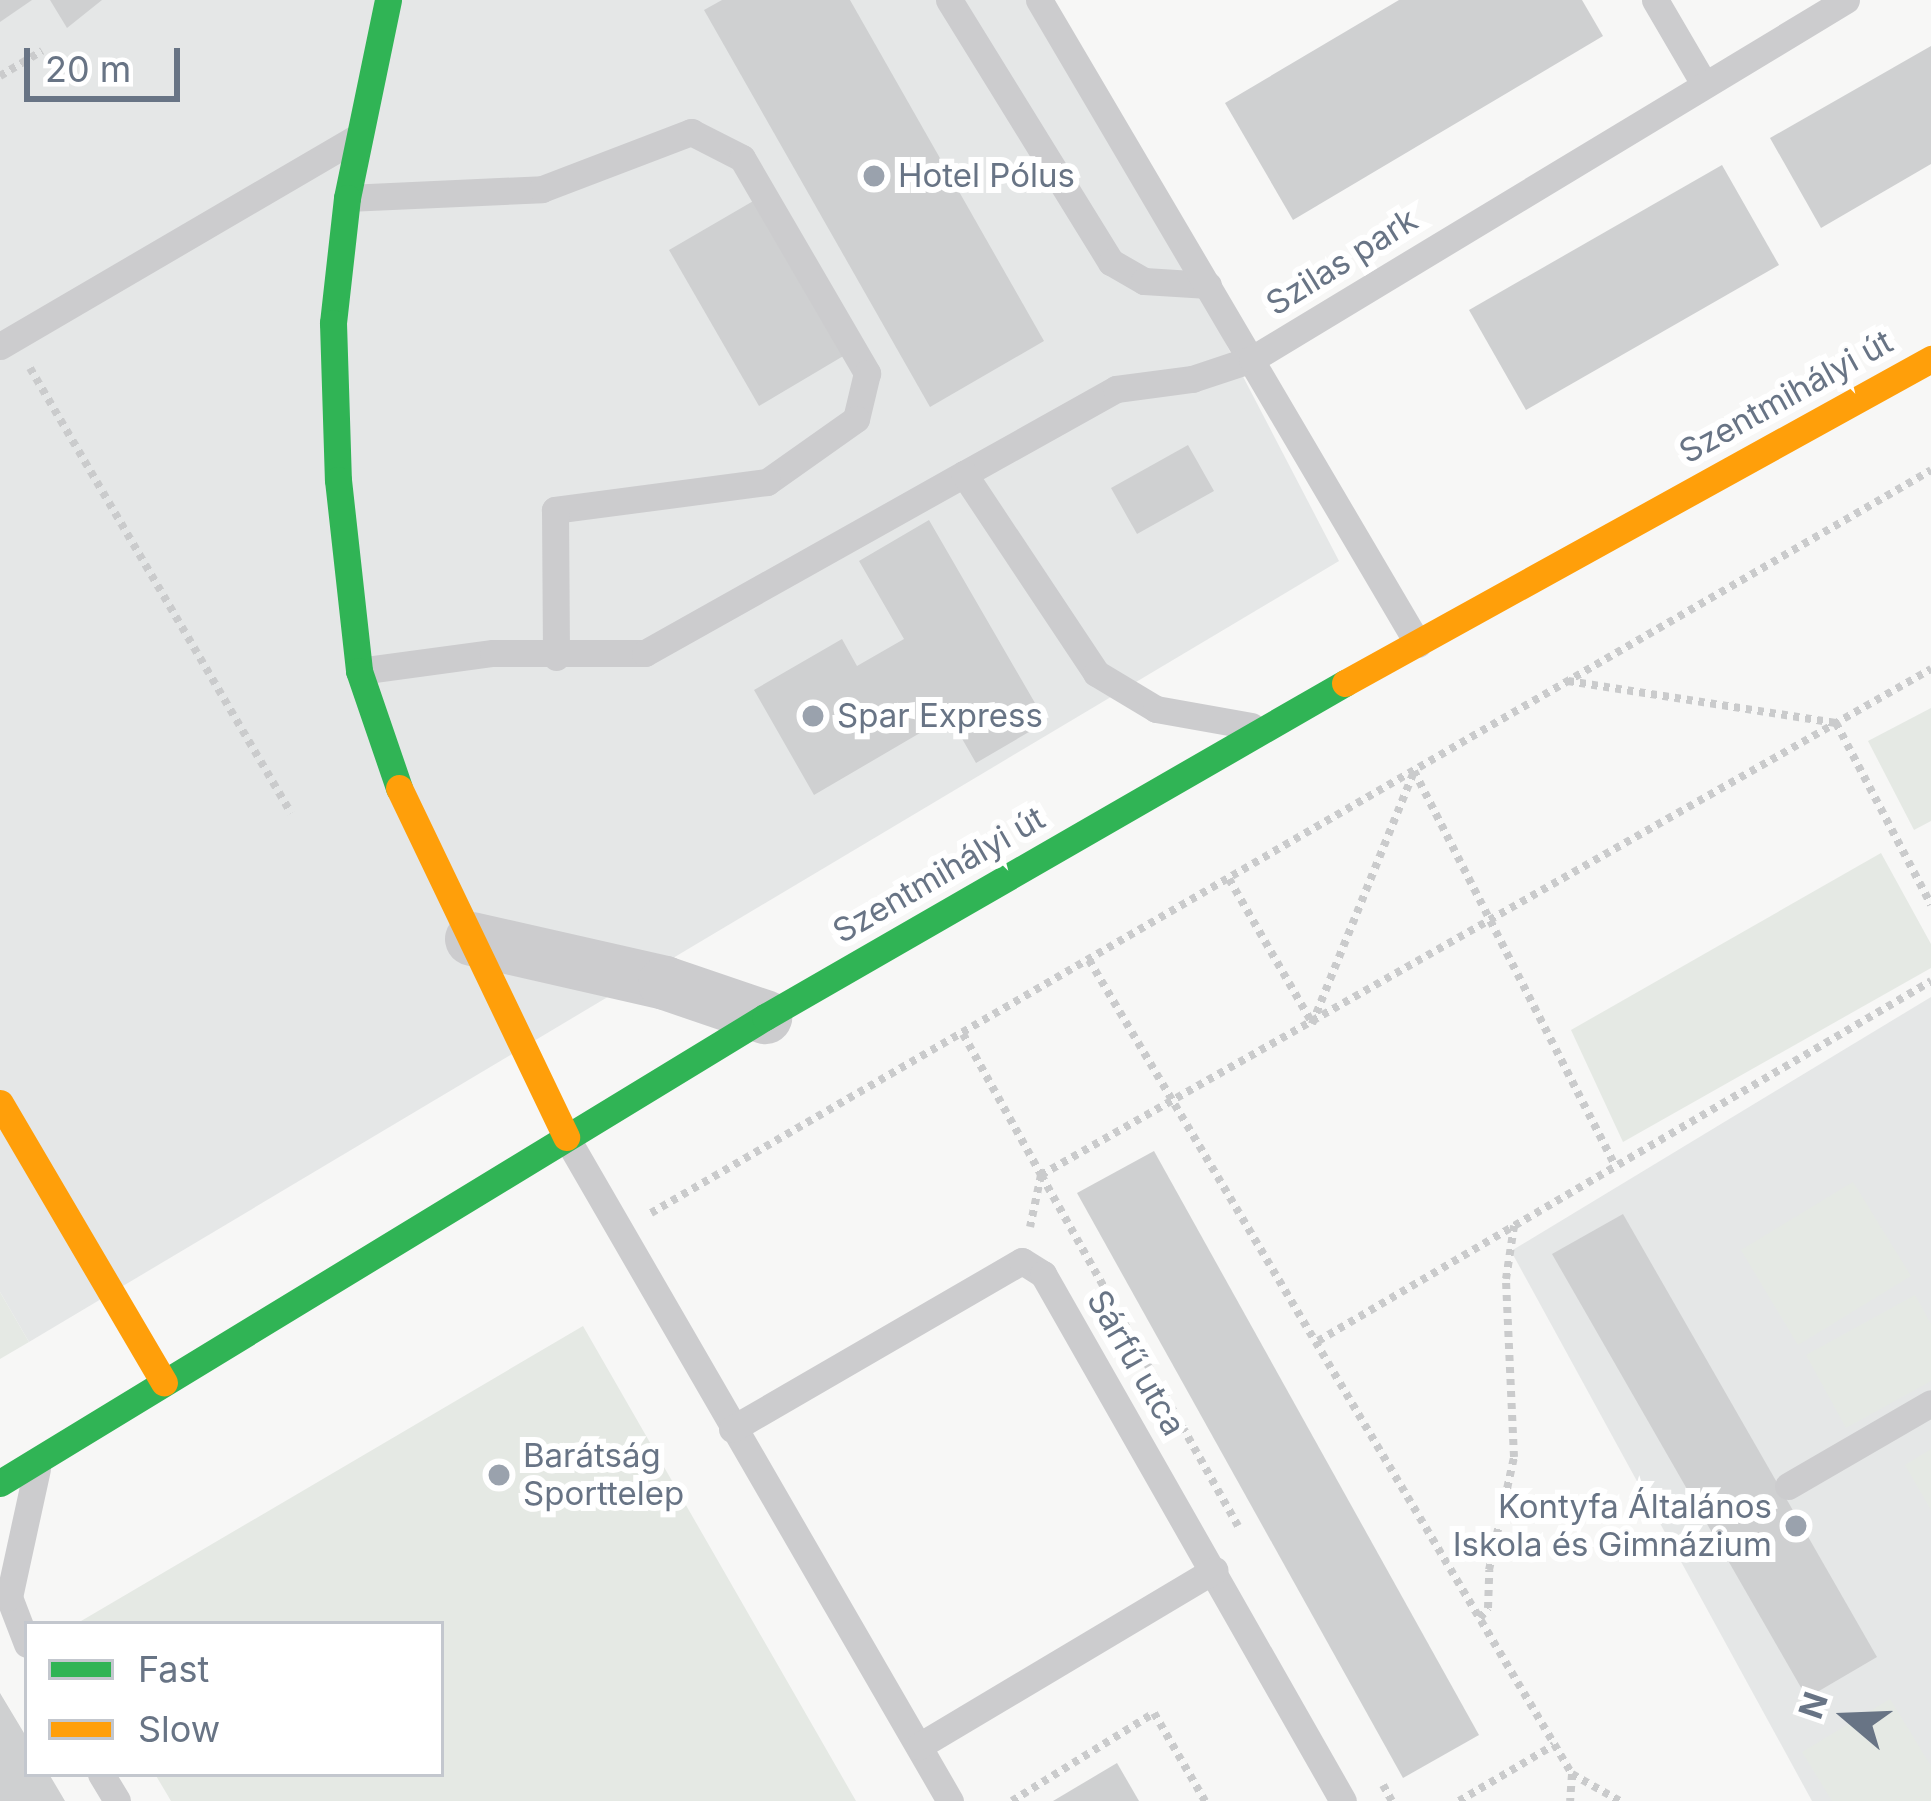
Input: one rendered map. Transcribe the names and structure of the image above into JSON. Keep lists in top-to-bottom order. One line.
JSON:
{"streets":{"main road":["Szentmihályi út"],"lane":["Szilas park","Sárfű utca"]},"places":["Hotel Pólus","Spar Express","Barátság Sporttelep","Kontyfa Általános Iskola és Gimnázium"],"legend":["Fast","Slow"],"scale_bar":"20 m","north":"left"}
